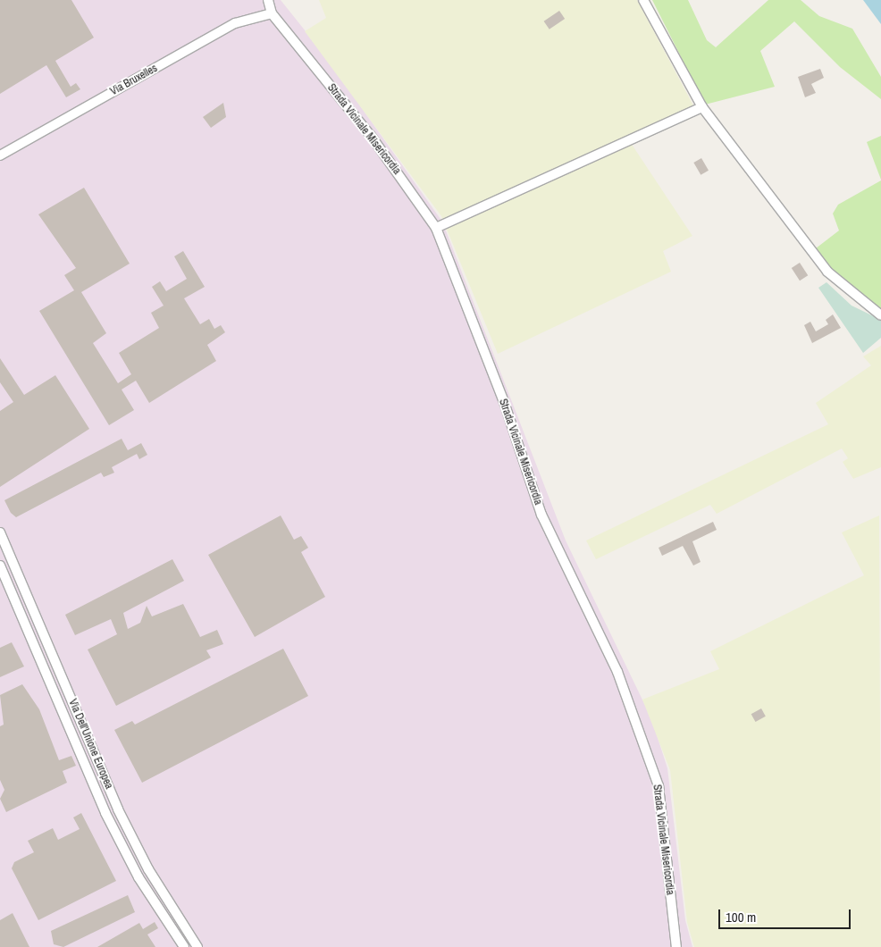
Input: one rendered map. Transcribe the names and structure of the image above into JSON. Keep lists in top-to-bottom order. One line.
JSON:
{"streets":{"street":["Via Bruxelles","Strada Vicinale Misericordia","Via Dell'Unione Europea"]},"crossings":[["Via Bruxelles","Strada Vicinale Misericordia"]],"scale_bar":"100 m"}
